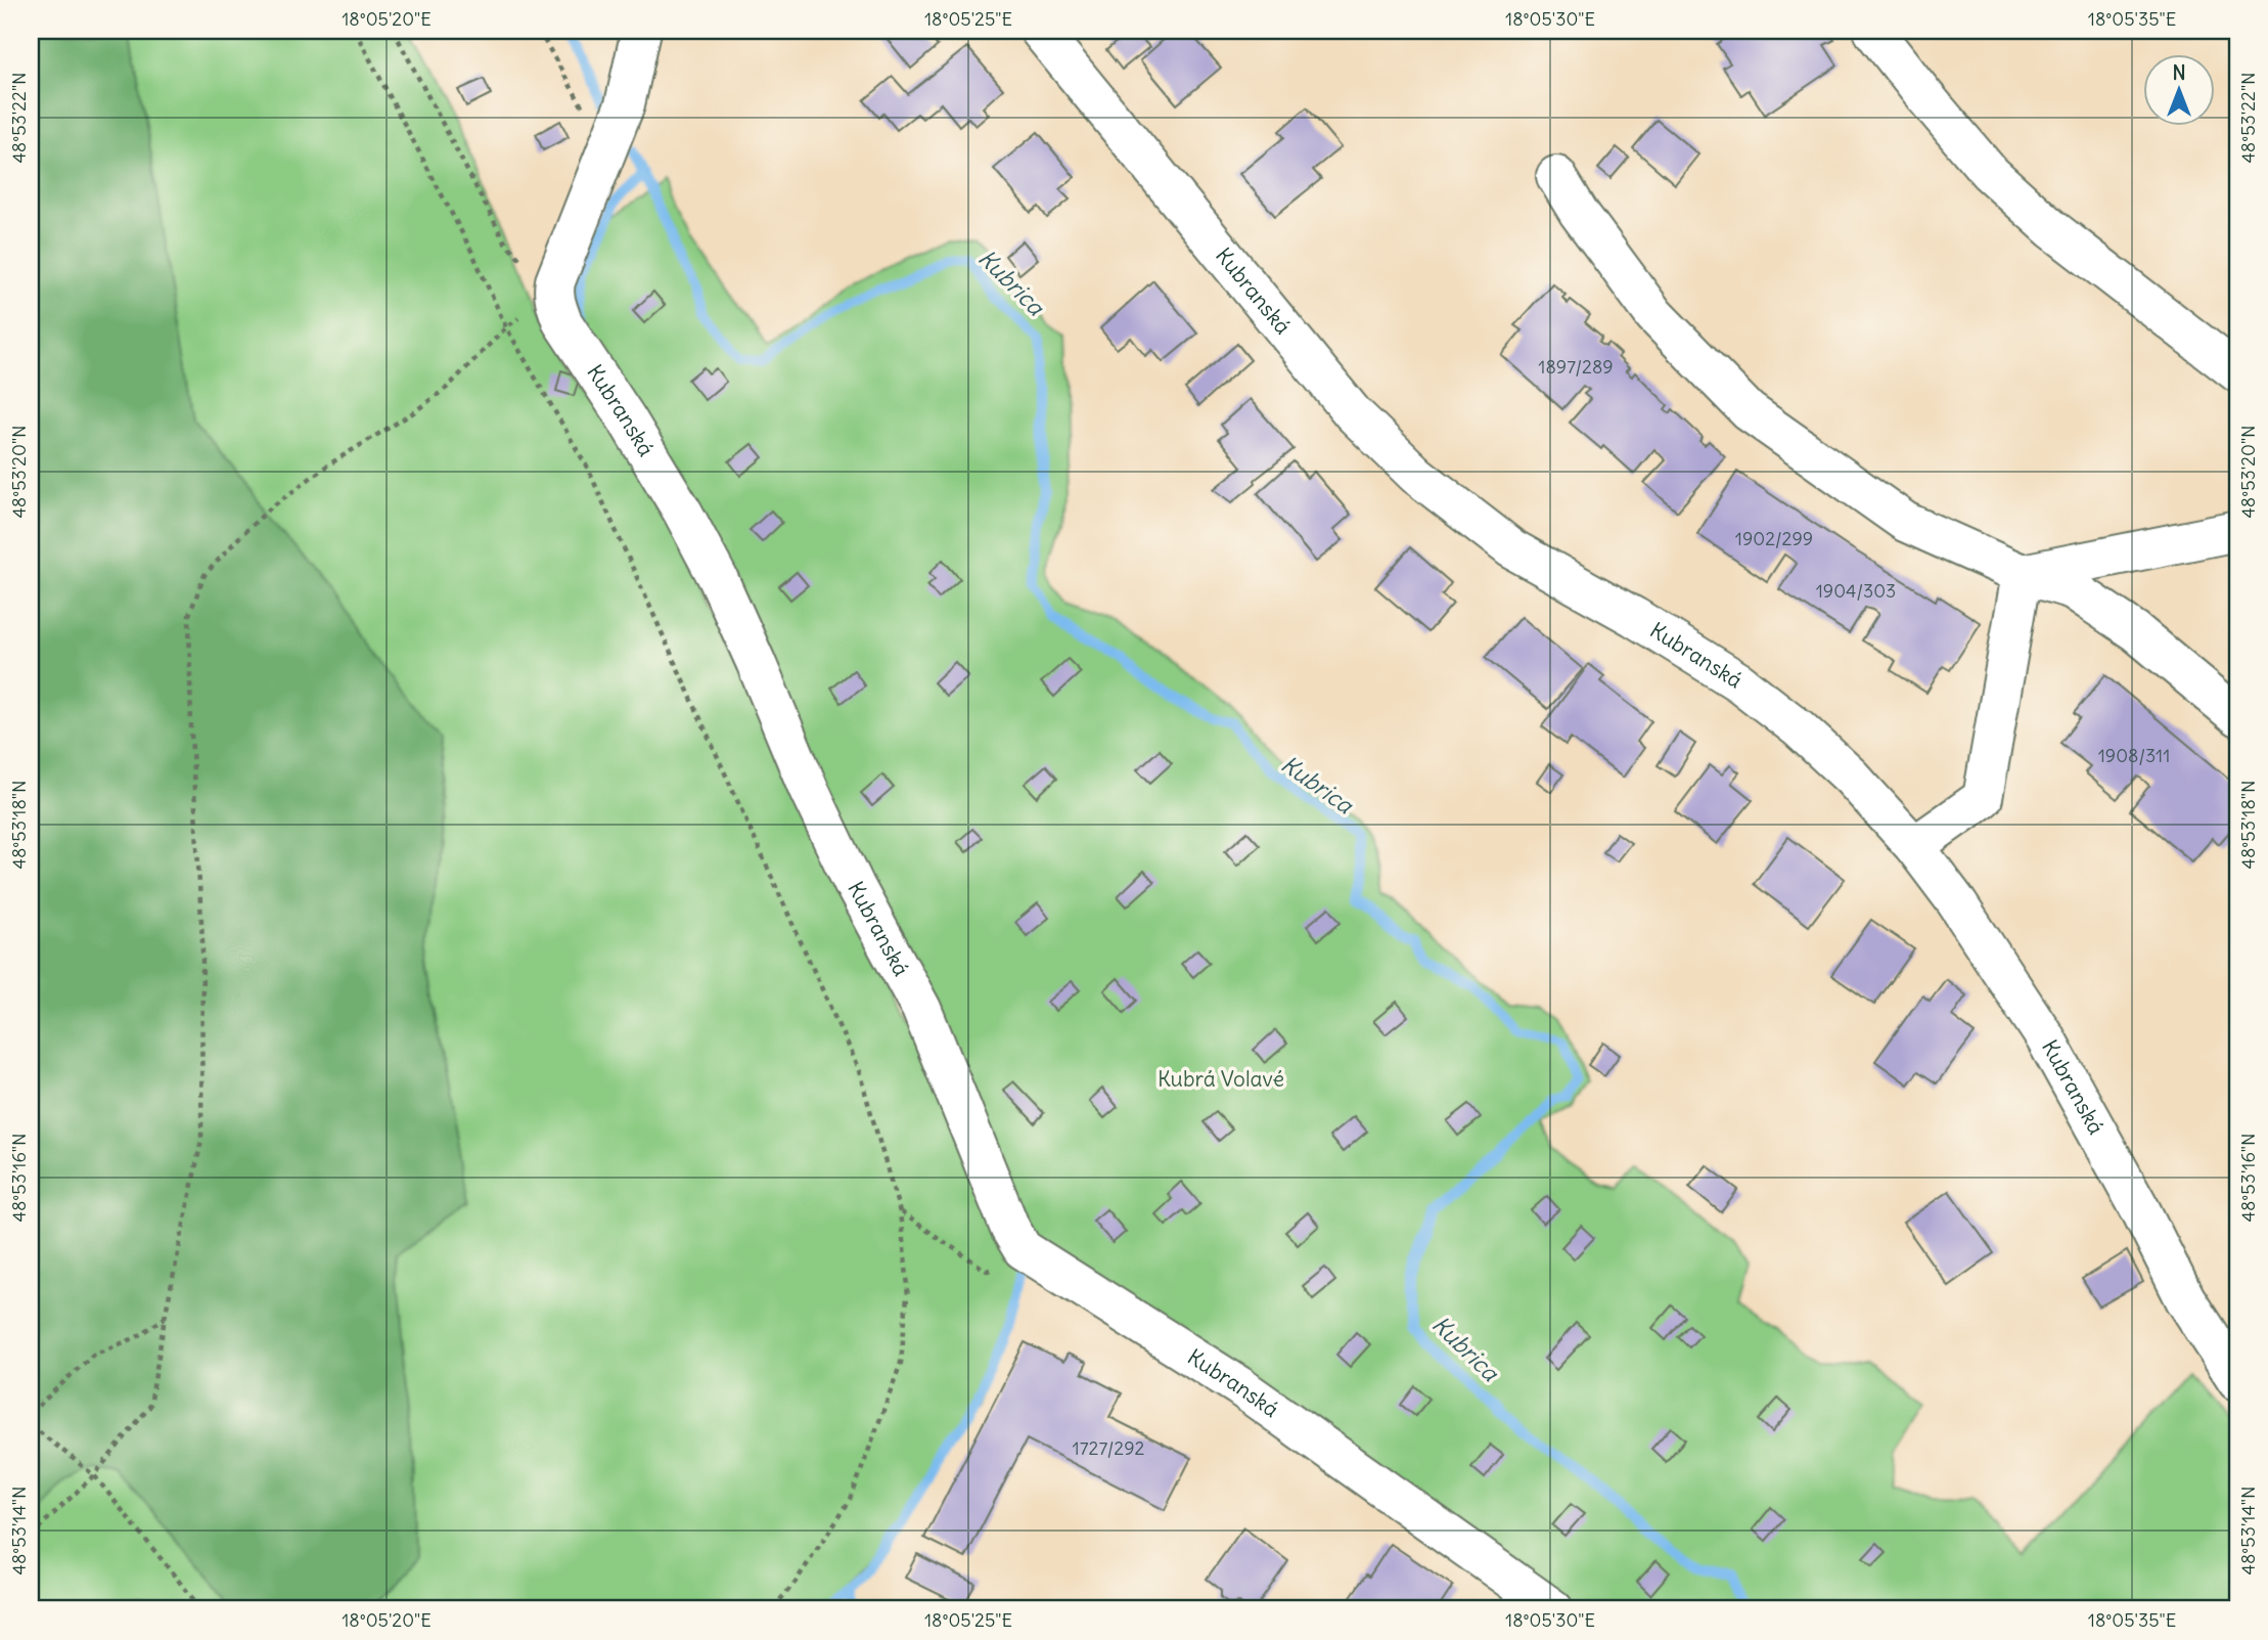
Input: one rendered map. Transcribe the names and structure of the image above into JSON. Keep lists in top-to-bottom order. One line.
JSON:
{"streets":{"street":["Kubranská"]},"water":["Kubrica"],"parks":["Kubrá Volavé"],"house_numbers":["1897/289","1902/299","1904/303","1908/311","1727/292"],"north":"top","coordinates":["18°05'20\"E","18°05'25\"E","18°05'30\"E","18°05'35\"E","48°53'22\"N","48°53'20\"N","48°53'18\"N","48°53'16\"N","48°53'14\"N"]}
